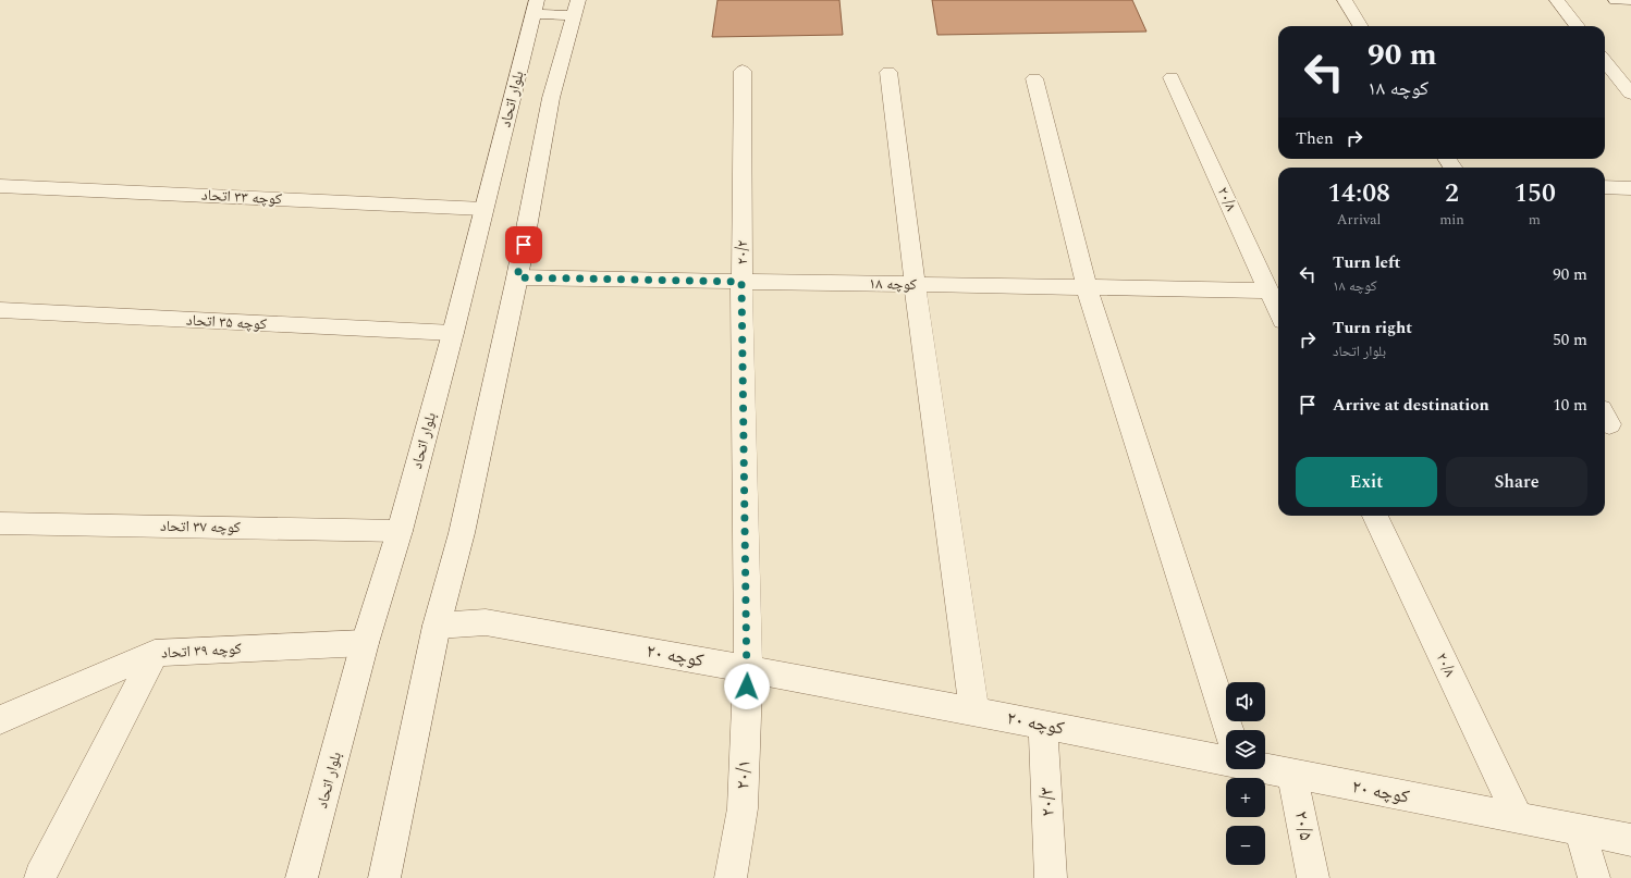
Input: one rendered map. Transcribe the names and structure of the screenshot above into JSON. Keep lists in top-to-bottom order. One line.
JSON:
{"streets":{"street":["بلوار اتحاد","کوچه ۳۳ اتحاد","۲۰/۸","۲۰/۲","کوچه ۱۸","کوچه ۳۵ اتحاد","کوچه ۳۷ اتحاد","کوچه ۳۹ اتحاد","کوچه ۲۰","۲۰/۱","۲۰/۳","۲۰/۵"]},"crossings":[["بلوار اتحاد","کوچه ۳۳ اتحاد"],["بلوار اتحاد","کوچه ۳۵ اتحاد"],["بلوار اتحاد","کوچه ۳۷ اتحاد"],["بلوار اتحاد","کوچه ۳۹ اتحاد"],["۲۰/۸","کوچه ۱۸"],["۲۰/۸","کوچه ۲۰"],["۲۰/۲","کوچه ۱۸"],["۲۰/۲","کوچه ۲۰"],["۲۰/۲","۲۰/۱"],["کوچه ۲۰","۲۰/۱"],["کوچه ۲۰","۲۰/۳"],["کوچه ۲۰","۲۰/۵"]],"page":{"turn":["90 m","کوچه ۱۸"],"then":"Then","eta":["14:08","Arrival","2","min","150","m"],"list":[{"name":"Turn left","note":"کوچه ۱۸","value":"90 m"},{"name":"Turn right","note":"بلوار اتحاد","value":"50 m"},{"name":"Arrive at destination","value":"10 m"}],"buttons":["Exit","Share"],"map_buttons":["+","−"]}}
